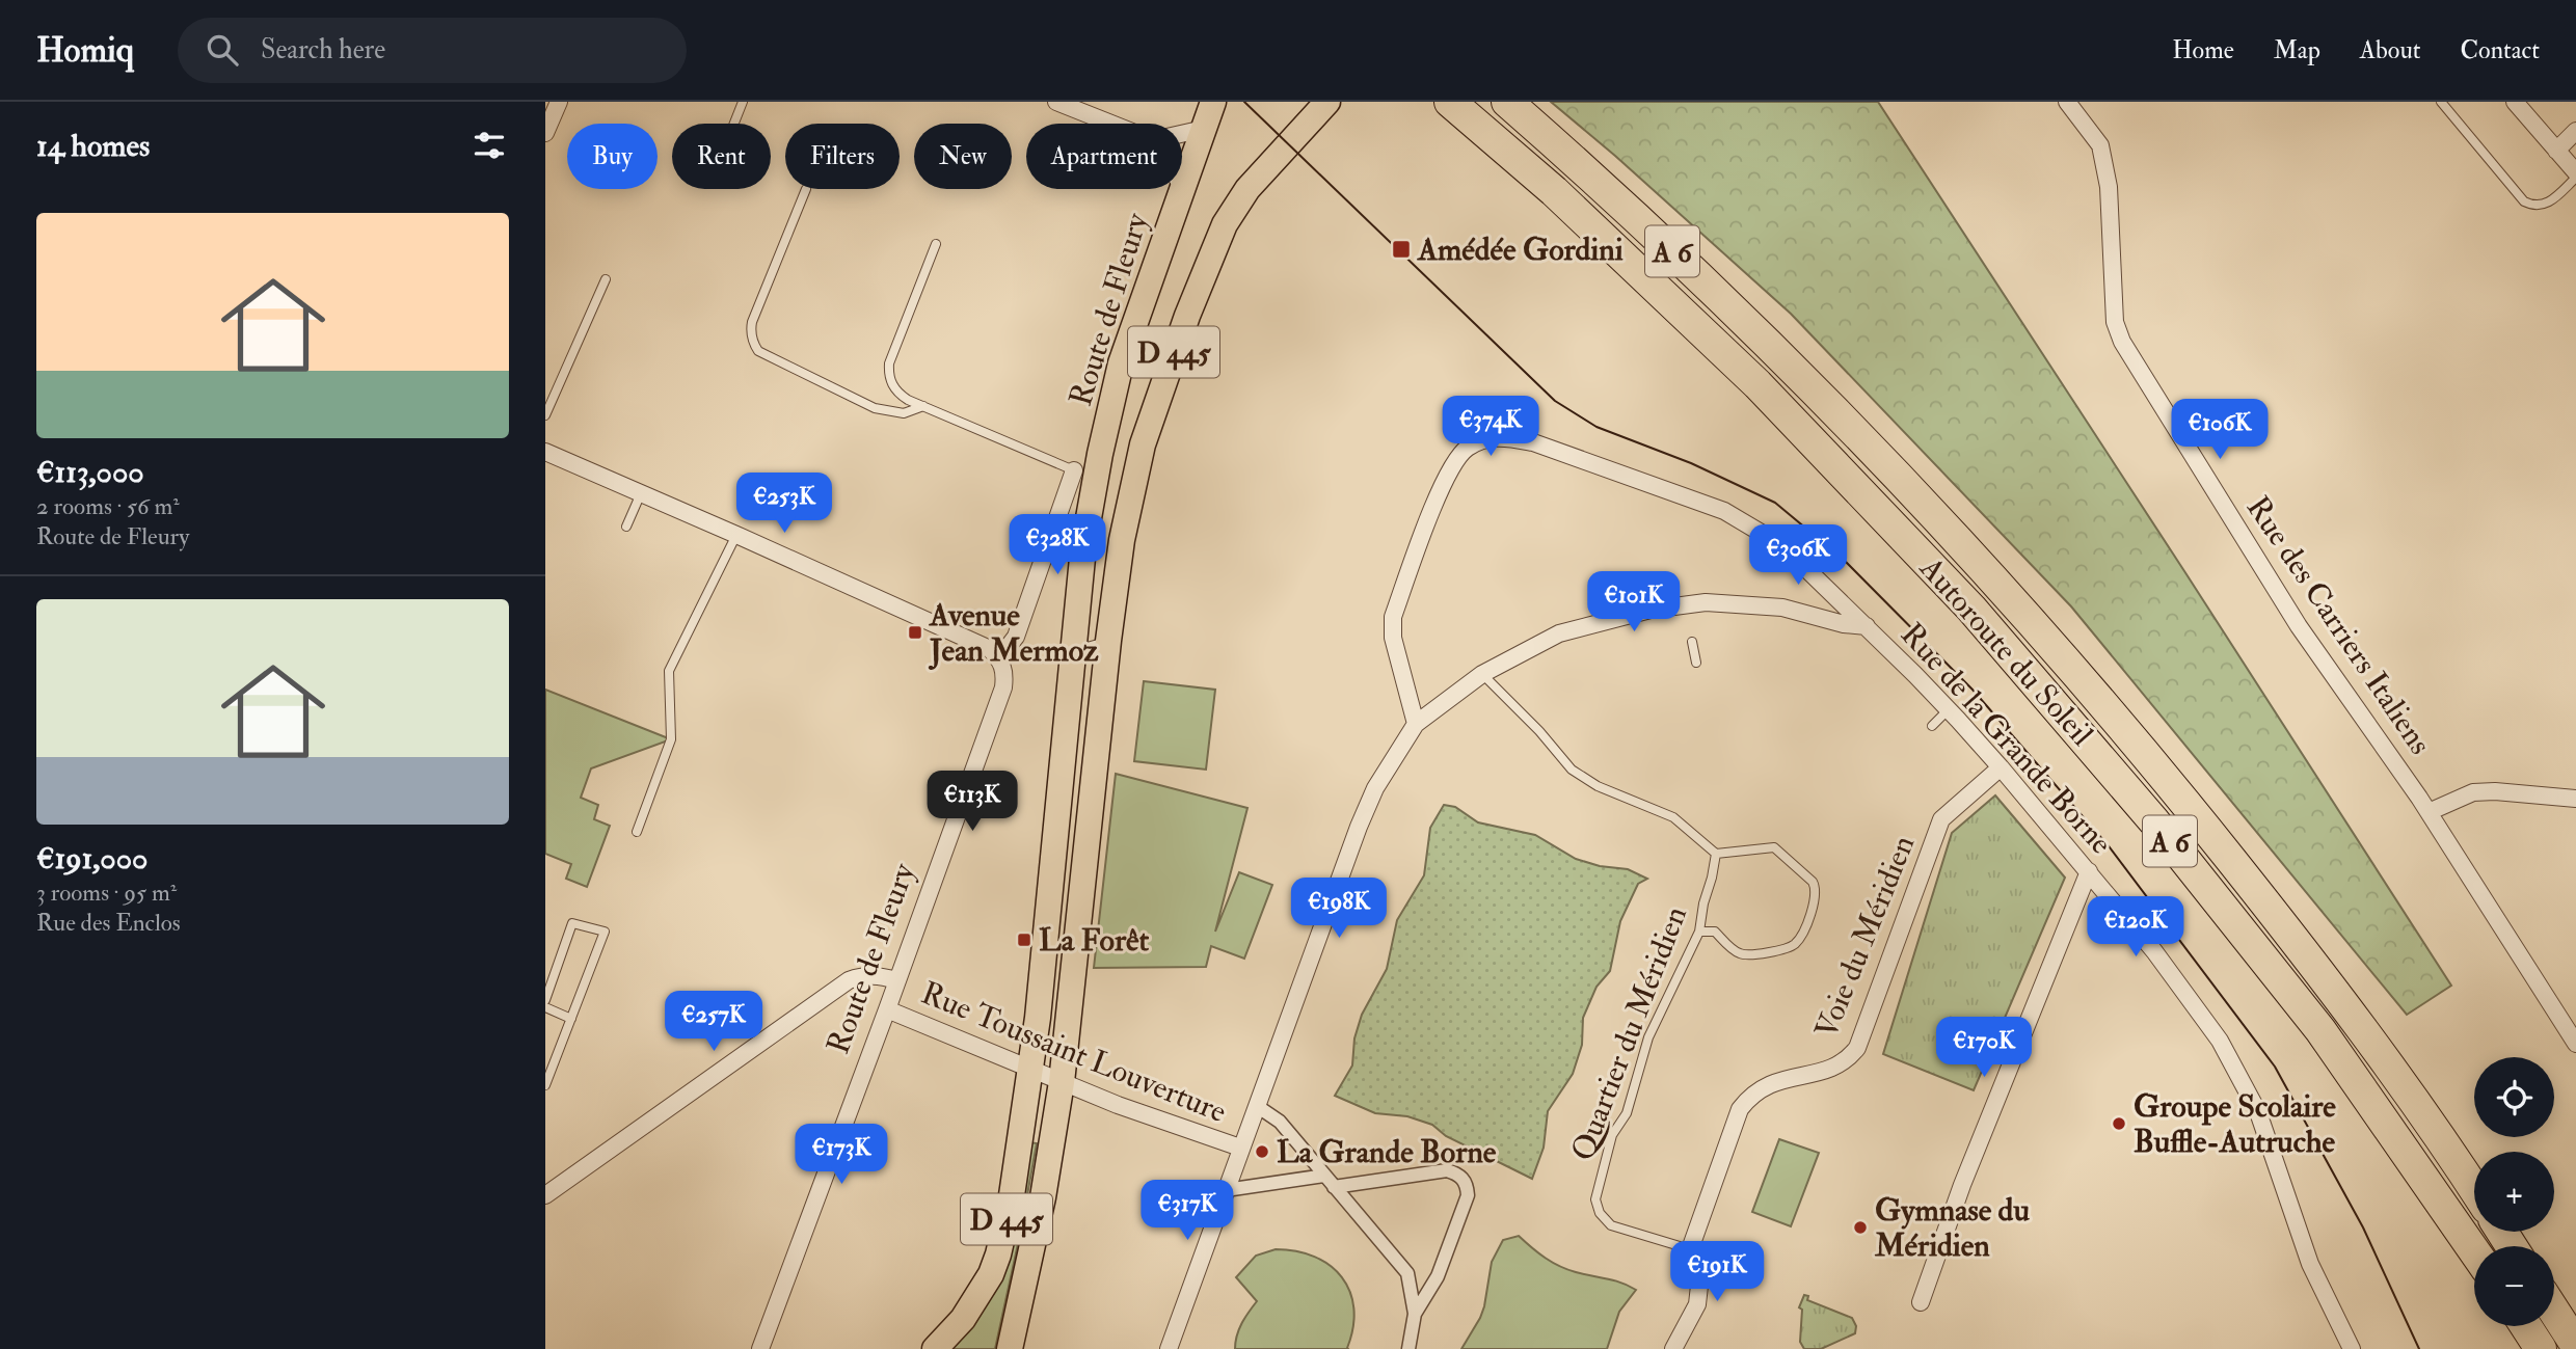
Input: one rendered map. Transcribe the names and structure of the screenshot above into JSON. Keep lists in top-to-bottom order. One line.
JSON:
{"streets":{"highway":["A 6","Autoroute du Soleil"],"main road":["Route de Fleury","D 445"],"street":["Rue des Carriers Italiens","Rue de la Grande Borne","Voie du Méridien","Rue Toussaint Louverture"],"lane":["Quartier du Méridien"]},"crossings":[["Route de Fleury","D 445"],["Route de Fleury","Rue Toussaint Louverture"],["D 445","Rue Toussaint Louverture"],["Rue de la Grande Borne","Voie du Méridien"],["Voie du Méridien","Quartier du Méridien"]],"places":{"transit":["Amédée Gordini","Avenue Jean Mermoz","La Forêt"],"other":["Groupe Scolaire Buffle-Autruche","La Grande Borne","Gymnase du Méridien"]},"page":{"header":"Homiq","search":"Search here","nav":["Home","Map","About","Contact"],"heading":"14 homes","chip":["Buy","Rent","Filters","New","Apartment"],"list":[{"name":"€113,000","note":"2 rooms · 56 m² · Route de Fleury"},{"name":"€191,000","note":"3 rooms · 95 m² · Rue des Enclos"}],"price":["€374K","€106K","€253K","€328K","€306K","€101K","€113K","€198K","€120K","€257K","€170K","€173K","€317K","€191K"],"map_buttons":["+","−"]}}
